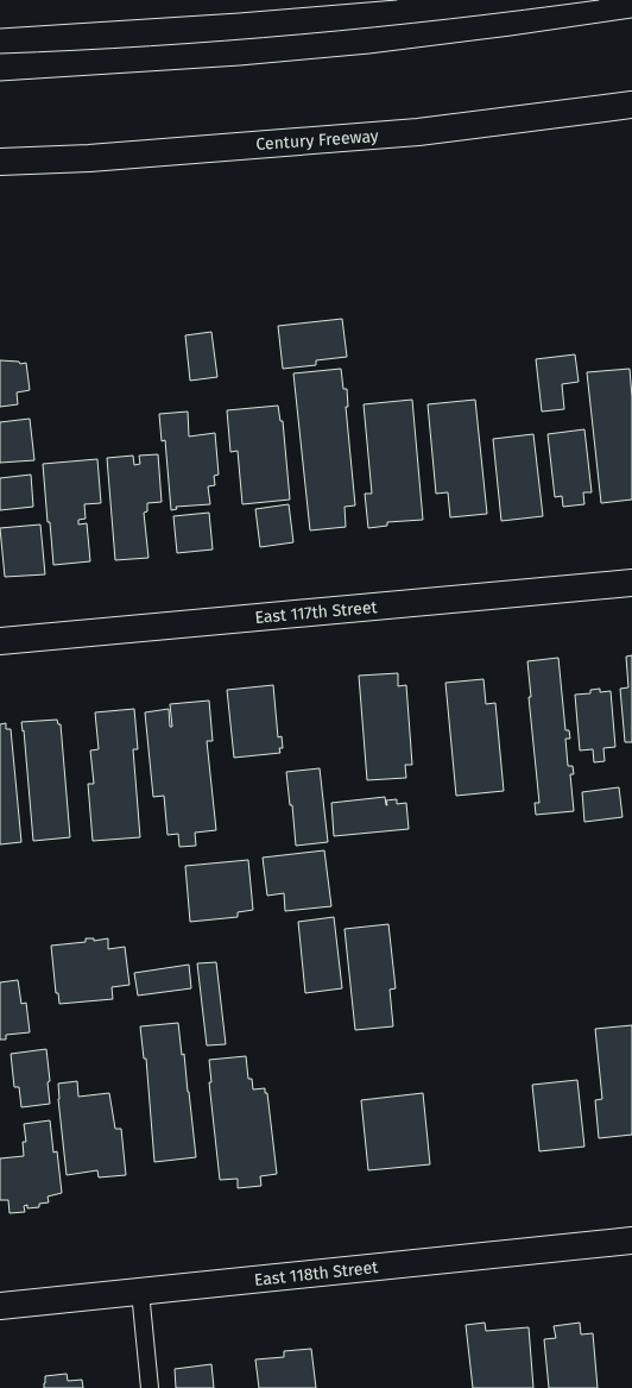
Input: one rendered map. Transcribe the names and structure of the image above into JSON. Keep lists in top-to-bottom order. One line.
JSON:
{"streets":{"main road":["Century Freeway","East 117th Street","East 118th Street"]}}
